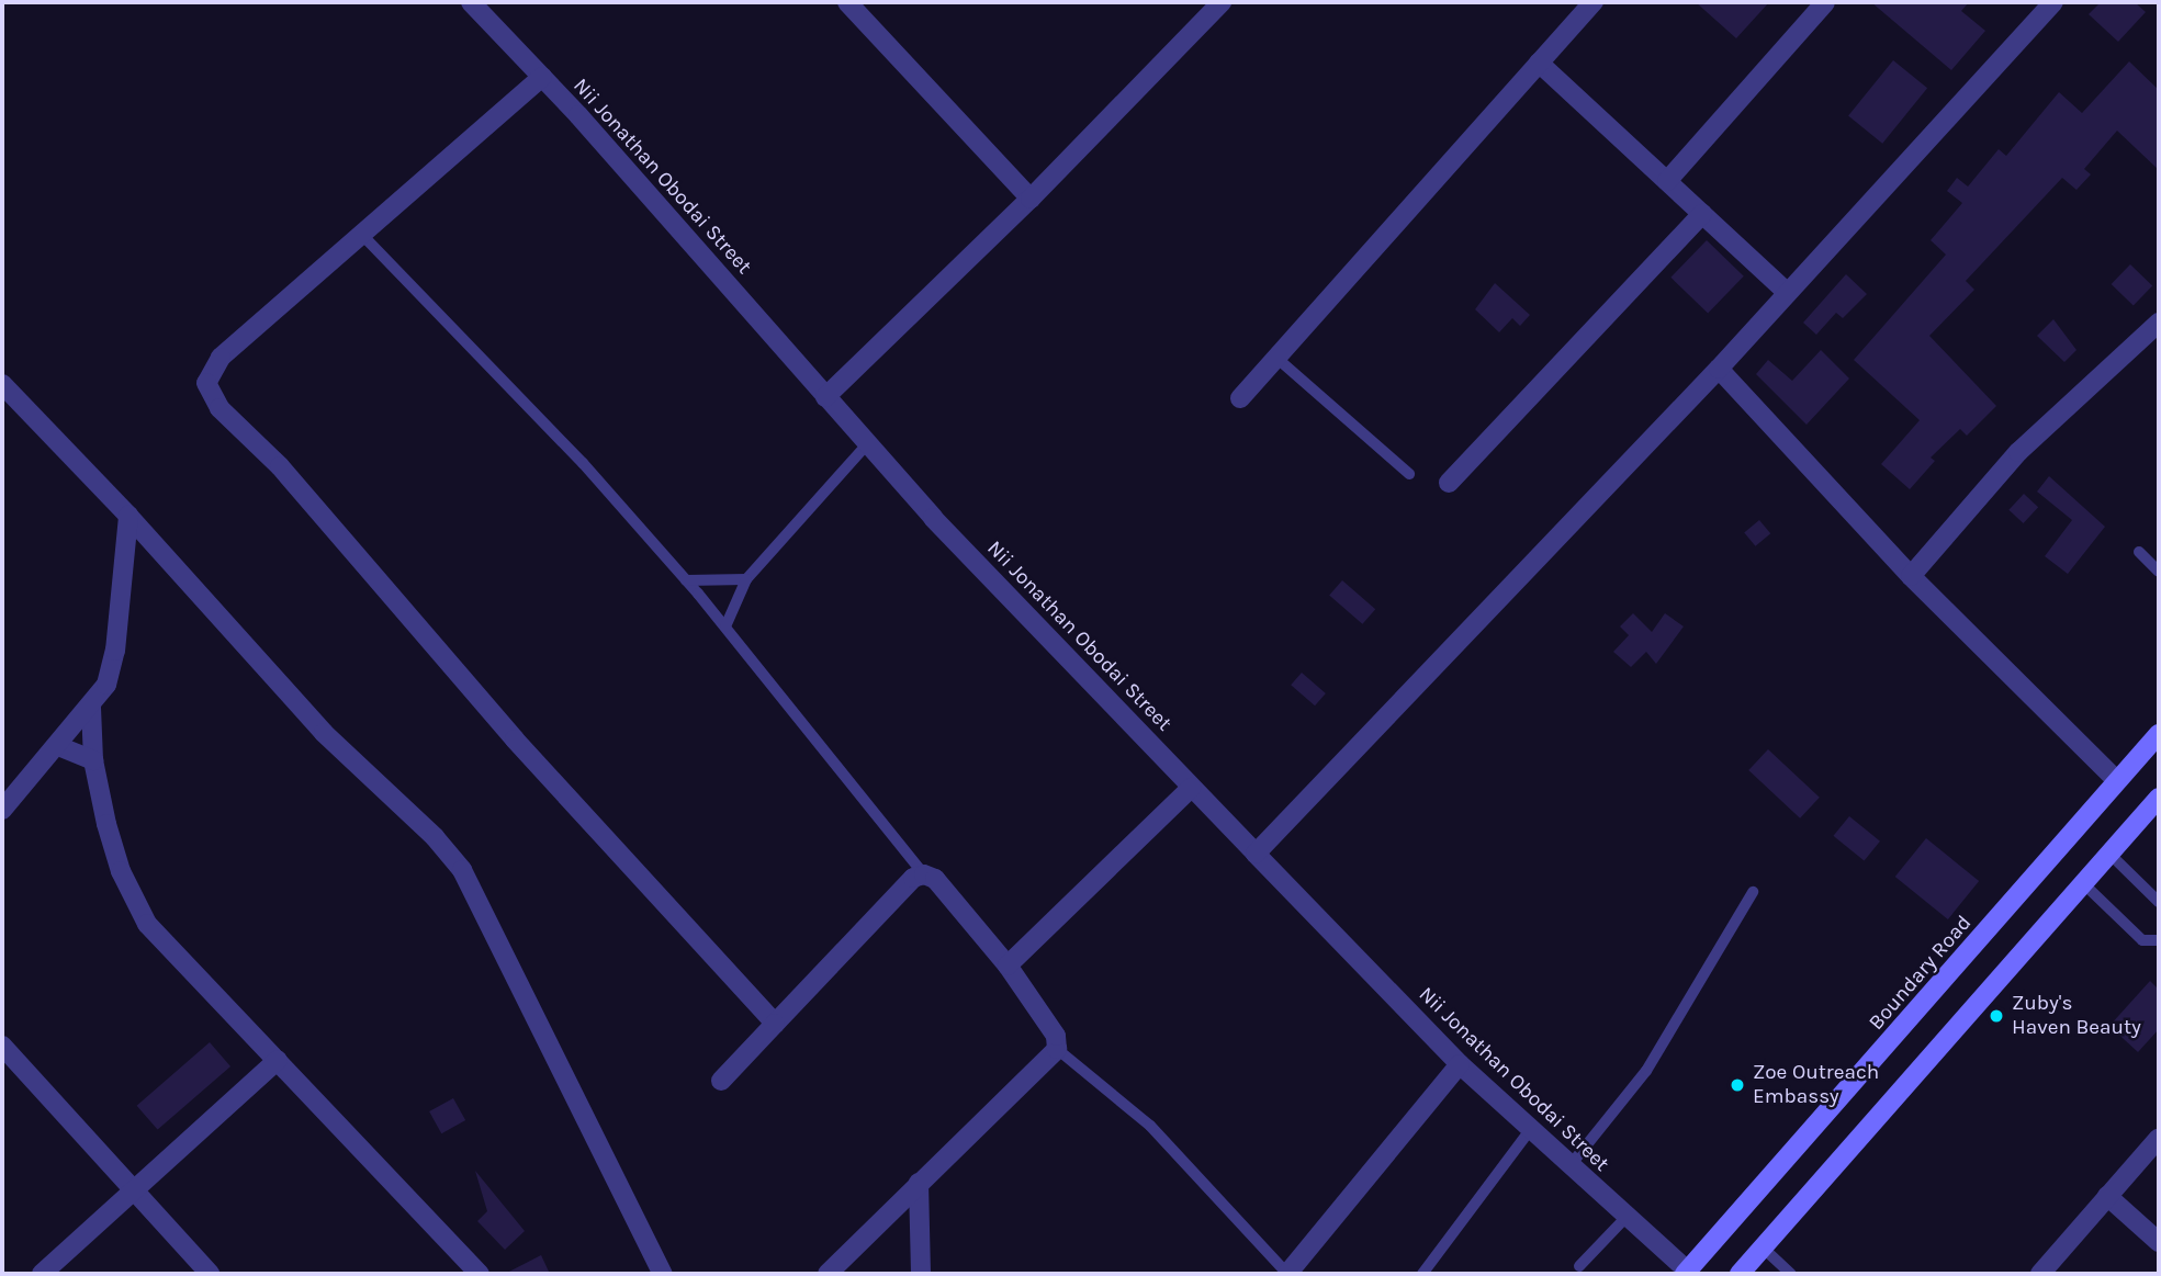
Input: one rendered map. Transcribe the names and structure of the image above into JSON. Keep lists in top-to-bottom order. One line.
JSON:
{"streets":{"main road":["Boundary Road"],"street":["Nii Jonathan Obodai Street"]},"crossings":[["Nii Jonathan Obodai Street","Boundary Road"]],"places":["Zuby's Haven Beauty","Zoe Outreach Embassy"]}
